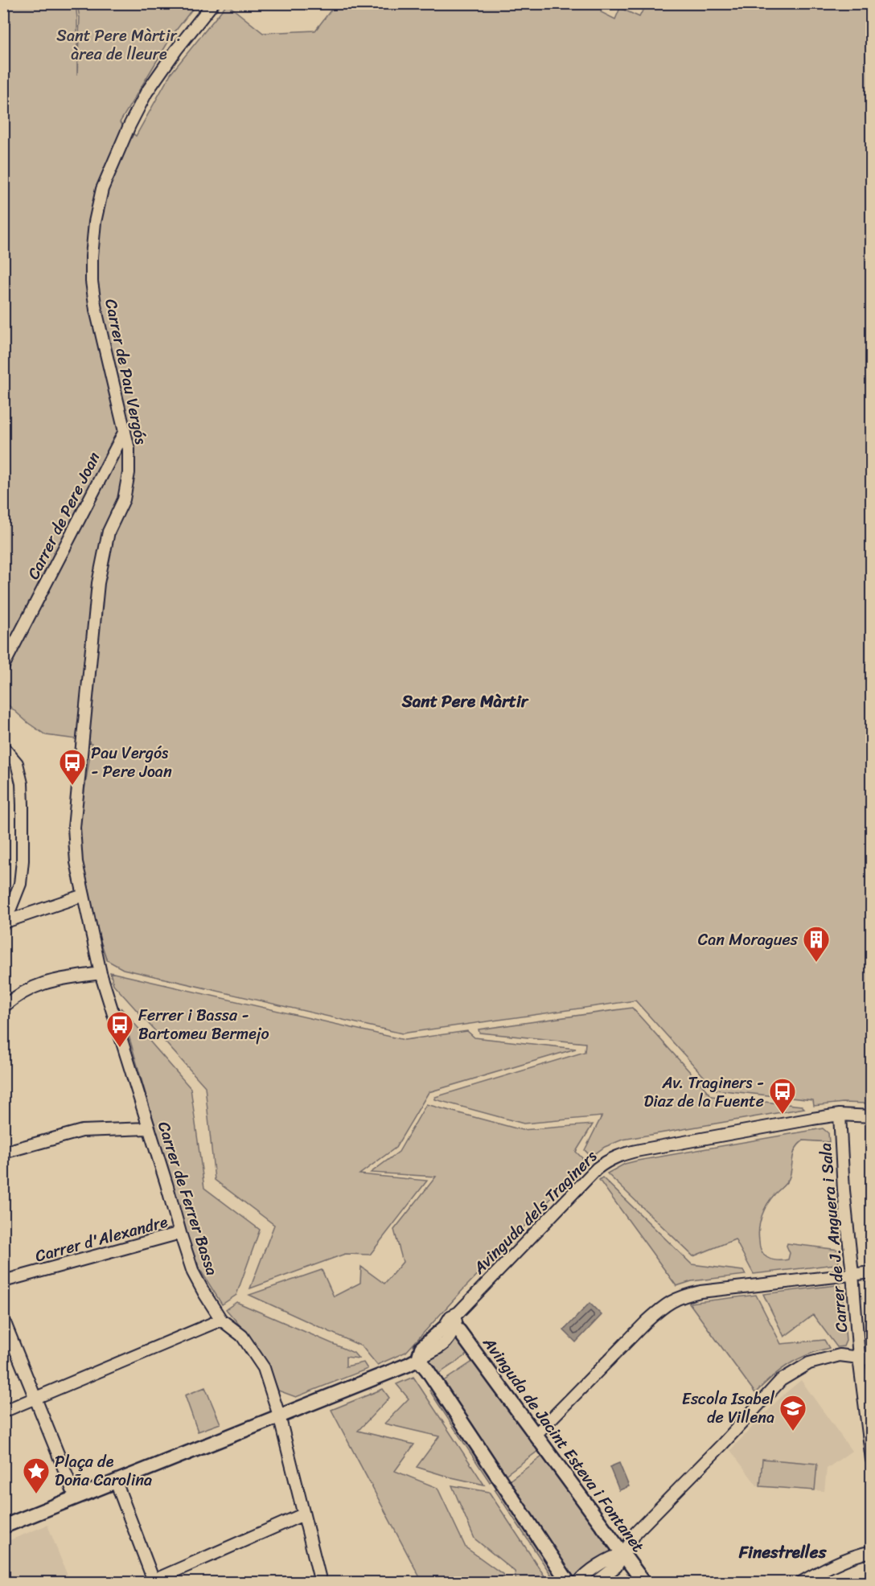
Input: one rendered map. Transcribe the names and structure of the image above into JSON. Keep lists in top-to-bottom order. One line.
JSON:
{"streets":{"street":["Carrer de Pau Vergós","Carrer de Pere Joan","Carrer de Ferrer Bassa","Avinguda dels Traginers","Carrer de J. Anguera i Sala","Carrer d'Alexandre","Avinguda de Jacint Esteva i Fontanet"]},"crossings":[["Carrer de Pau Vergós","Carrer de Pere Joan"],["Carrer de Pau Vergós","Carrer de Ferrer Bassa"],["Carrer de Ferrer Bassa","Carrer d'Alexandre"],["Avinguda dels Traginers","Carrer de J. Anguera i Sala"],["Avinguda dels Traginers","Avinguda de Jacint Esteva i Fontanet"]],"districts":["Sant Pere Màrtir","Finestrelles"],"parks":["Sant Pere Màrtir. àrea de lleure"],"places":{"bus stop":["Pau Vergós - Pere Joan","Ferrer i Bassa - Bartomeu Bermejo","Av. Traginers - Diaz de la Fuente"],"building":["Can Moragues"],"school or university":["Escola Isabel de Villena"],"place":["Plaça de Doña Carolina"]}}
